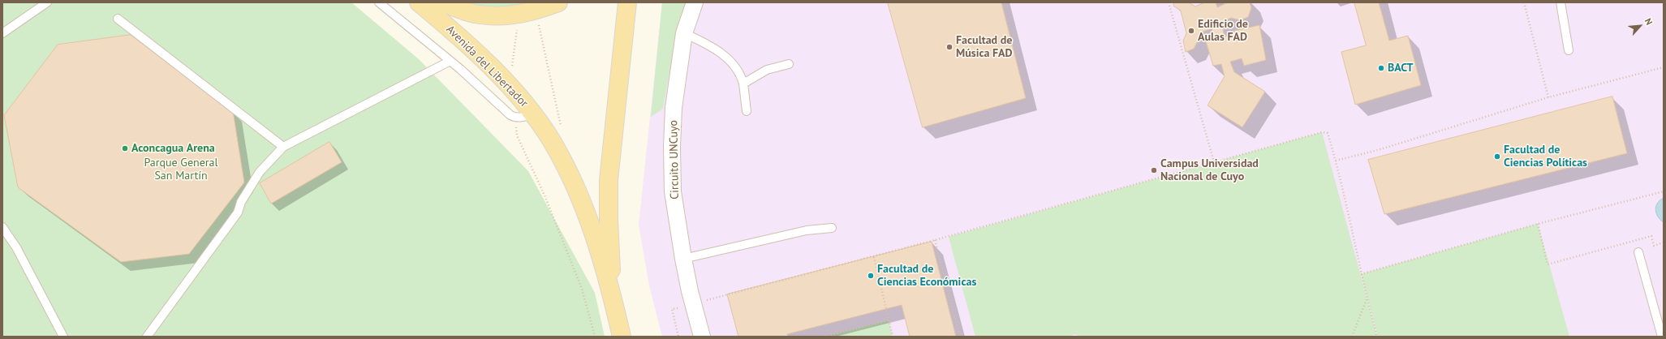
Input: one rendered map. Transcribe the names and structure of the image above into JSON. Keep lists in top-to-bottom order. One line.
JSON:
{"streets":{"main road":["Avenida del Libertador"],"street":["Circuito UNCuyo"]},"parks":["Parque General San Martín"],"places":["Edificio de Aulas FAD","Facultad de Música FAD","BACT","Aconcagua Arena","Facultad de Ciencias Políticas","Campus Universidad Nacional de Cuyo","Facultad de Ciencias Económicas"],"north":"top right"}
